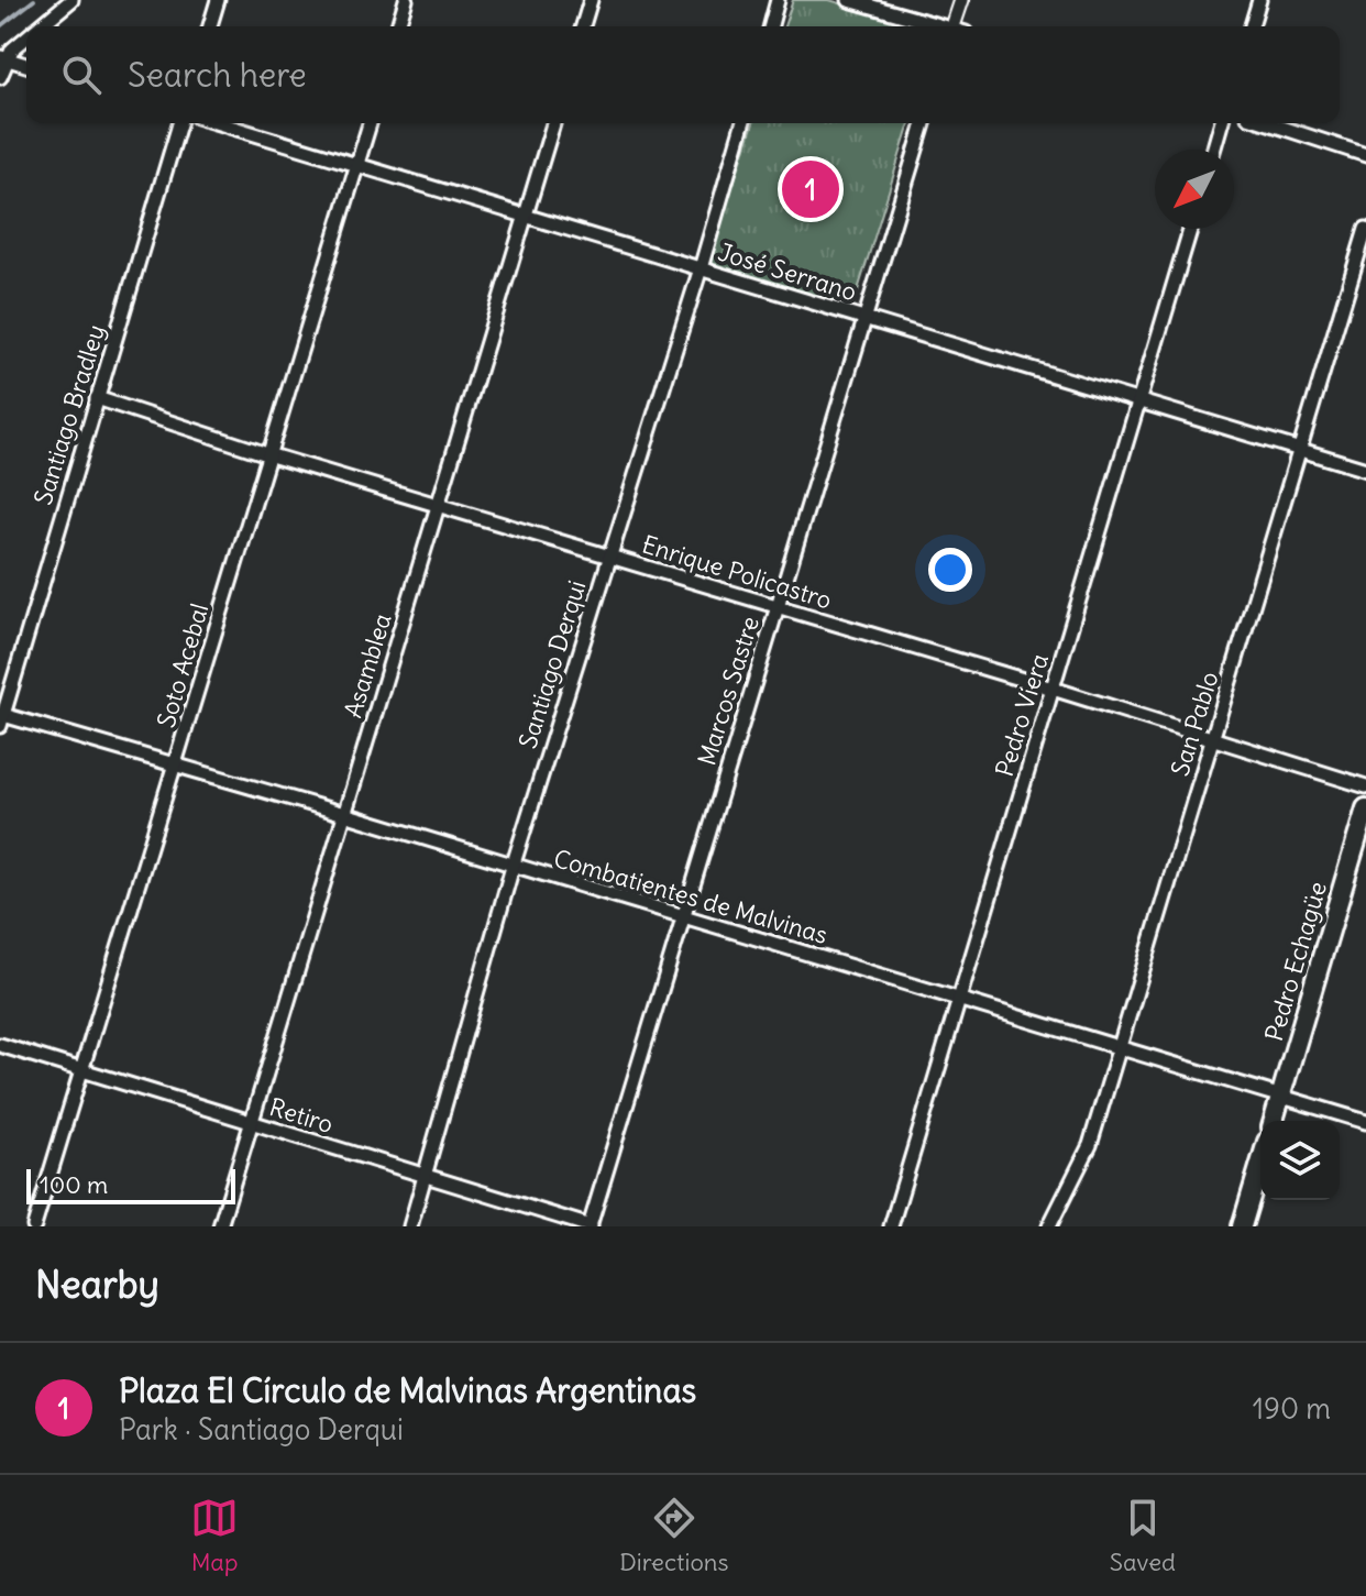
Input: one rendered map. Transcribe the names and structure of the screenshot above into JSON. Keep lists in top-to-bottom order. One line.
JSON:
{"streets":{"street":["José Serrano","Santiago Bradley","Enrique Policastro","Santiago Derqui","Soto Acebal","Asamblea","Marcos Sastre","Pedro Viera","San Pablo","Combatientes de Malvinas","Pedro Echagüe","Retiro"]},"crossings":[["José Serrano","Santiago Derqui"],["José Serrano","Soto Acebal"],["José Serrano","Asamblea"],["José Serrano","Marcos Sastre"],["José Serrano","Pedro Viera"],["José Serrano","San Pablo"],["Santiago Bradley","Enrique Policastro"],["Santiago Bradley","Combatientes de Malvinas"],["Enrique Policastro","Santiago Derqui"],["Enrique Policastro","Soto Acebal"],["Enrique Policastro","Asamblea"],["Enrique Policastro","Marcos Sastre"],["Enrique Policastro","Pedro Viera"],["Enrique Policastro","San Pablo"],["Santiago Derqui","Combatientes de Malvinas"],["Santiago Derqui","Retiro"],["Soto Acebal","Combatientes de Malvinas"],["Soto Acebal","Retiro"],["Asamblea","Combatientes de Malvinas"],["Asamblea","Retiro"],["Marcos Sastre","Combatientes de Malvinas"],["Marcos Sastre","Retiro"],["Pedro Viera","Combatientes de Malvinas"],["San Pablo","Combatientes de Malvinas"],["Combatientes de Malvinas","Pedro Echagüe"]],"scale_bar":"100 m","north":"bottom left","page":{"search":"Search here","pins":"1","scale":"100 m","heading":"Nearby","list":[{"mark":"1","name":"Plaza El Círculo de Malvinas Argentinas","note":"Park · Santiago Derqui","value":"190 m"}],"nav":["Map","Directions","Saved"]}}
